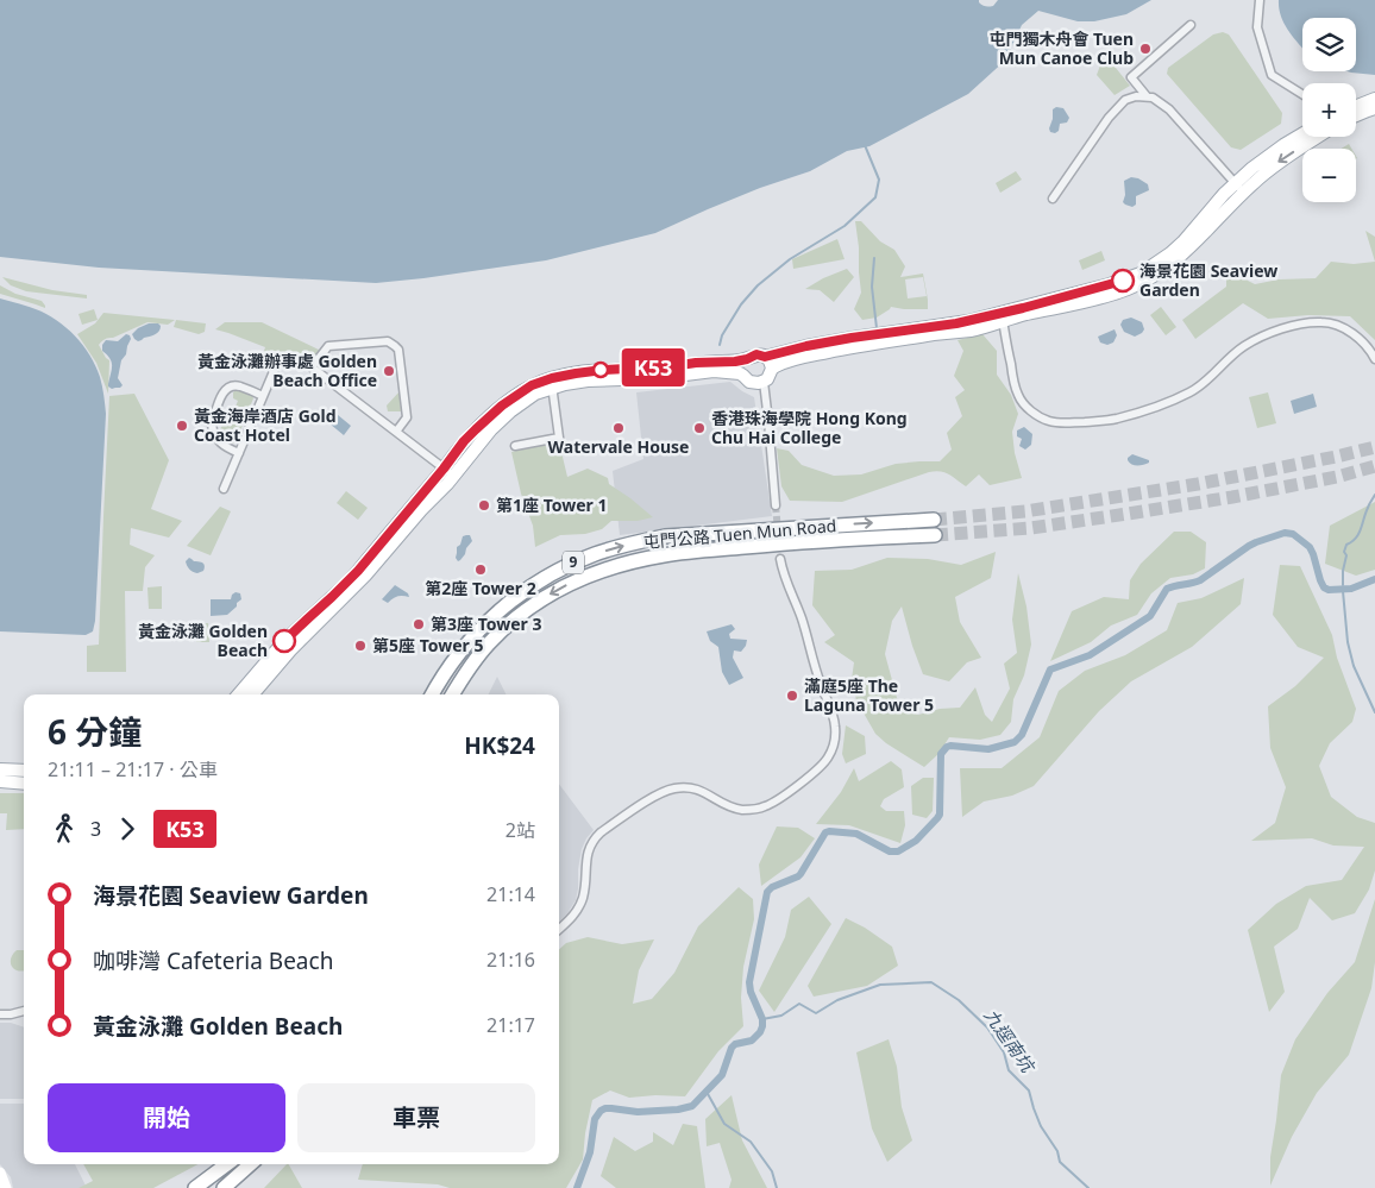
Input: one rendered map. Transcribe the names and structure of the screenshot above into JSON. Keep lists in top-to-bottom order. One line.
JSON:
{"streets":{"highway":["屯門公路 Tuen Mun Road","9"]},"water":["九逕南坑"],"places":["屯門獨木舟會 Tuen Mun Canoe Club","海景花園 Seaview Garden","黃金泳灘辦事處 Golden Beach Office","黃金海岸酒店 Gold Coast Hotel","Watervale House","香港珠海學院 Hong Kong Chu Hai College","第1座 Tower 1","第2座 Tower 2","第3座 Tower 3","黃金泳灘 Golden Beach","第5座 Tower 5","滿庭5座 The Laguna Tower 5"],"lines":["bus line K53"],"page":{"on_map":"K53","map_buttons":["+","−"],"heading":["6 分鐘","21:11 – 21:17 · 公車","HK$24"],"legs":["3","K53","2站"],"list":[{"name":"海景花園 Seaview Garden","value":"21:14"},{"name":"咖啡灣 Cafeteria Beach","value":"21:16"},{"name":"黃金泳灘 Golden Beach","value":"21:17"}],"buttons":["開始","車票"]}}
